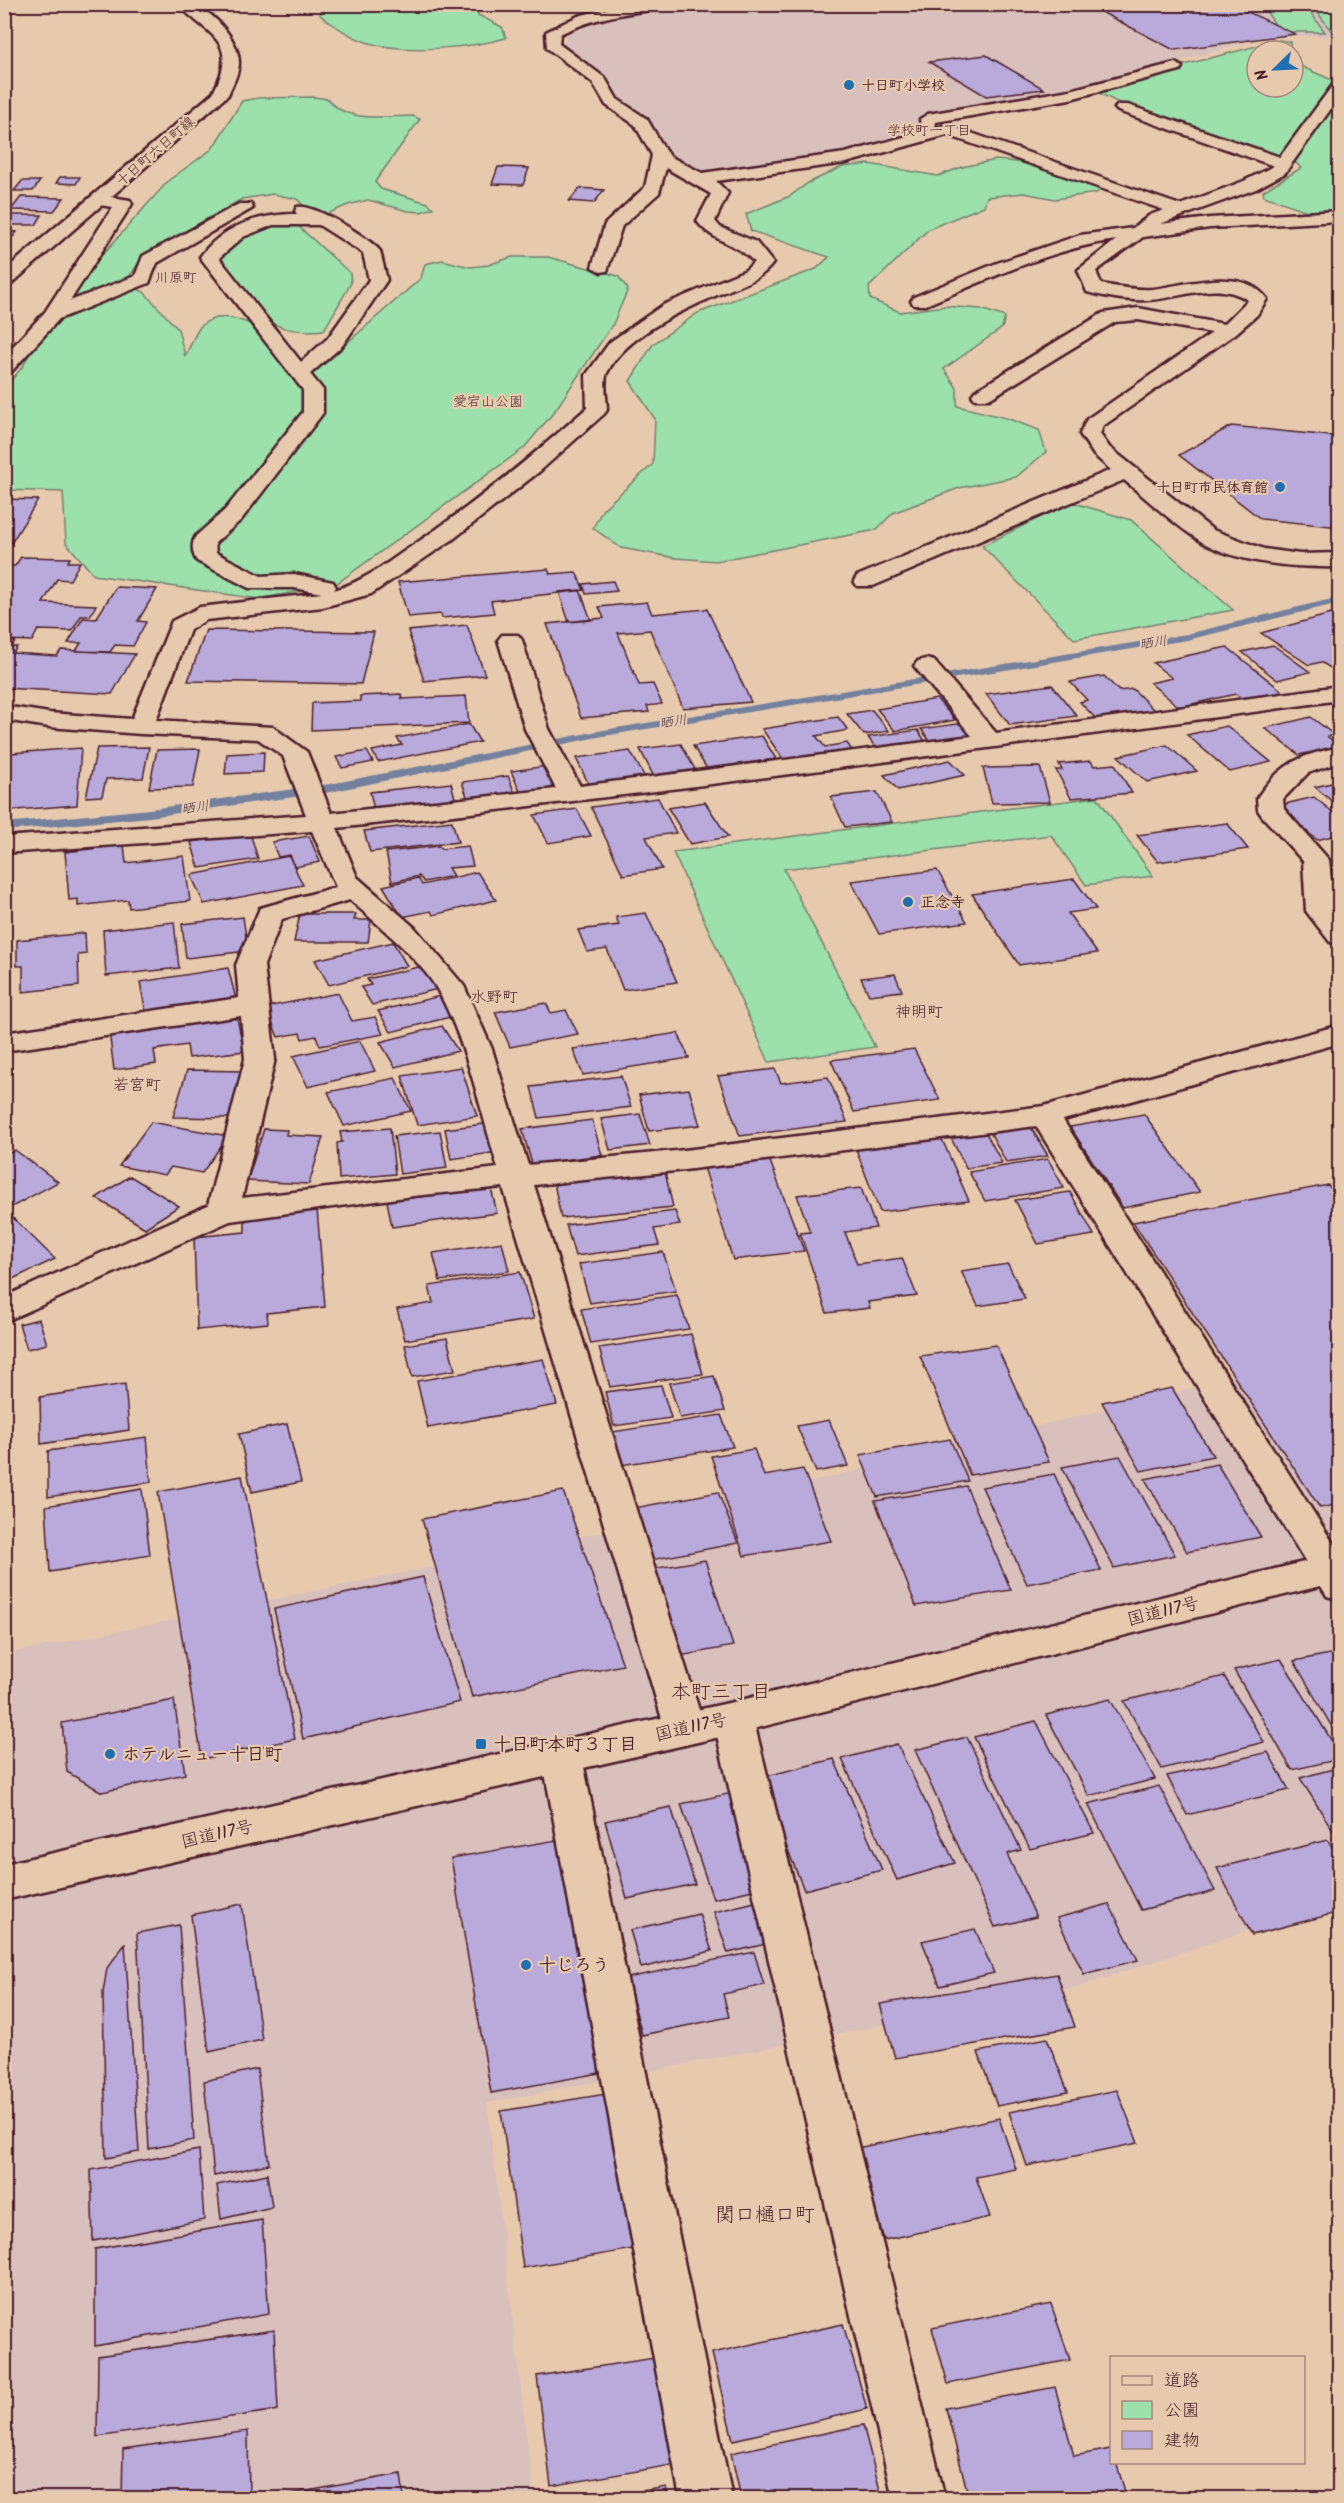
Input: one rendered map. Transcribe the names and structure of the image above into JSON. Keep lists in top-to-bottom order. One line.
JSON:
{"streets":{"main road":["十日町六日町線","国道117号"]},"districts":["学校町一丁目","川原町","水野町","神明町","若宮町","本町三丁目","関口樋口町"],"water":["晒川"],"parks":["愛宕山公園"],"places":{"other":["十日町小学校","十日町市民体育館","正念寺","ホテルニュー十日町","十じろう"],"transit":["十日町本町３丁目"]},"legend":["道路","公園","建物"],"north":"bottom left"}
